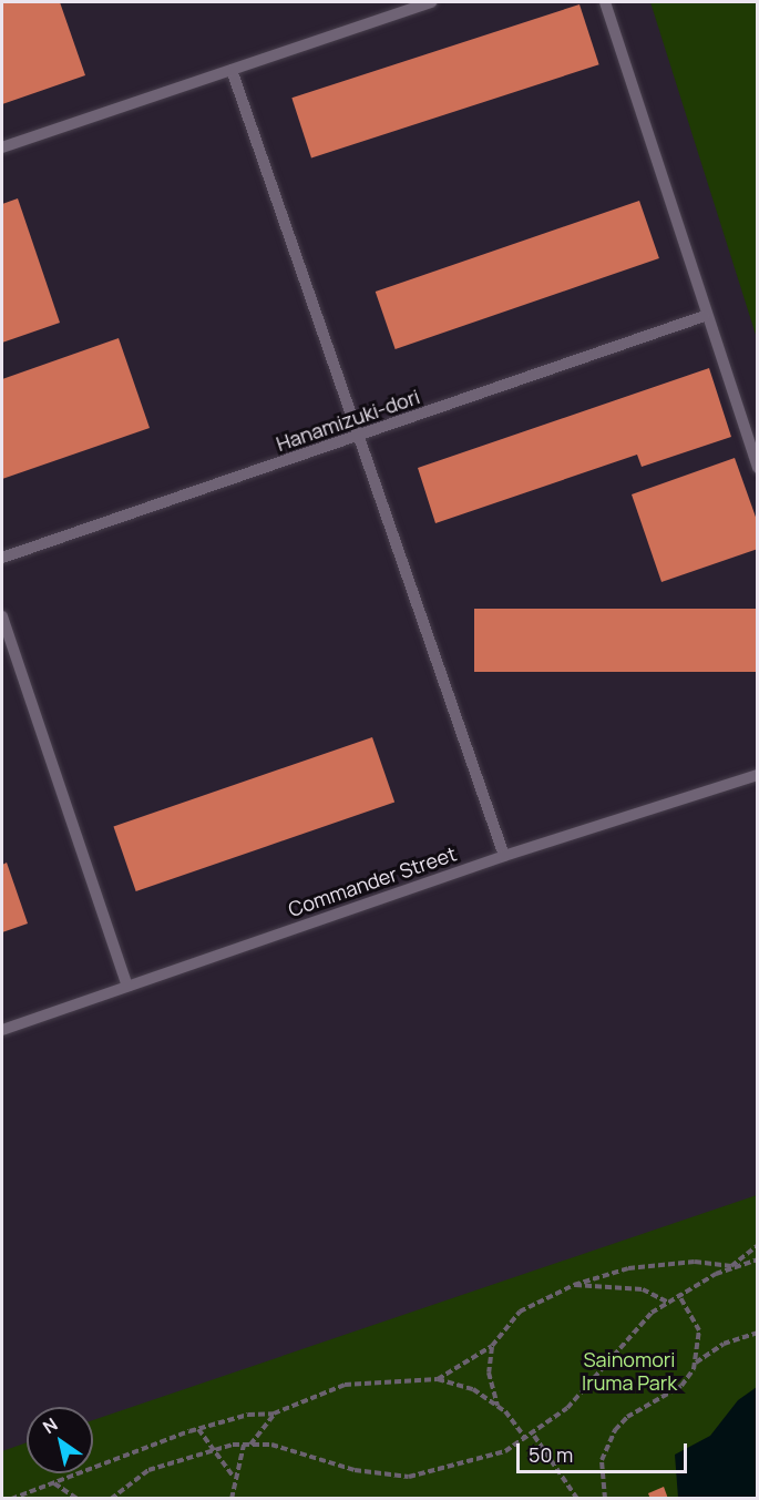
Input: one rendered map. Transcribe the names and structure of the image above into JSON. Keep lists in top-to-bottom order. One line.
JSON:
{"streets":{"lane":["Hanamizuki-dori","Commander Street"]},"parks":["Sainomori Iruma Park"],"scale_bar":"50 m","north":"top left"}
